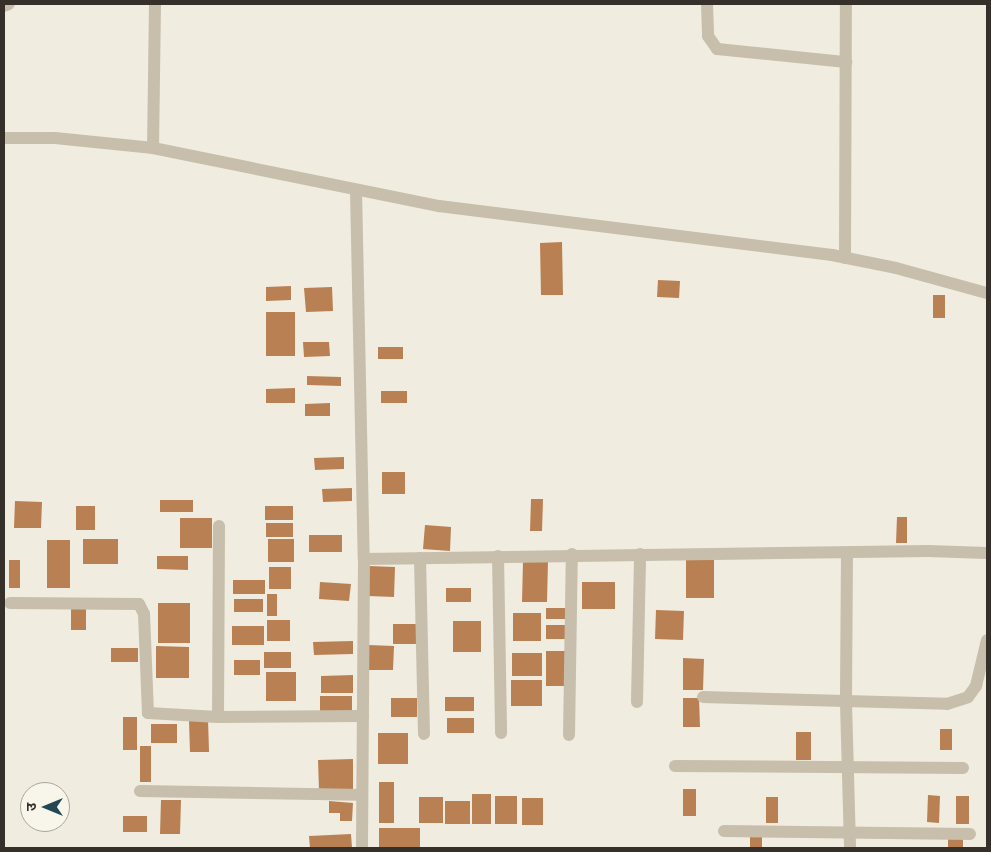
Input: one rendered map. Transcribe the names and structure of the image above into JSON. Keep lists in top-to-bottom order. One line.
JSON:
{"north":"left"}
